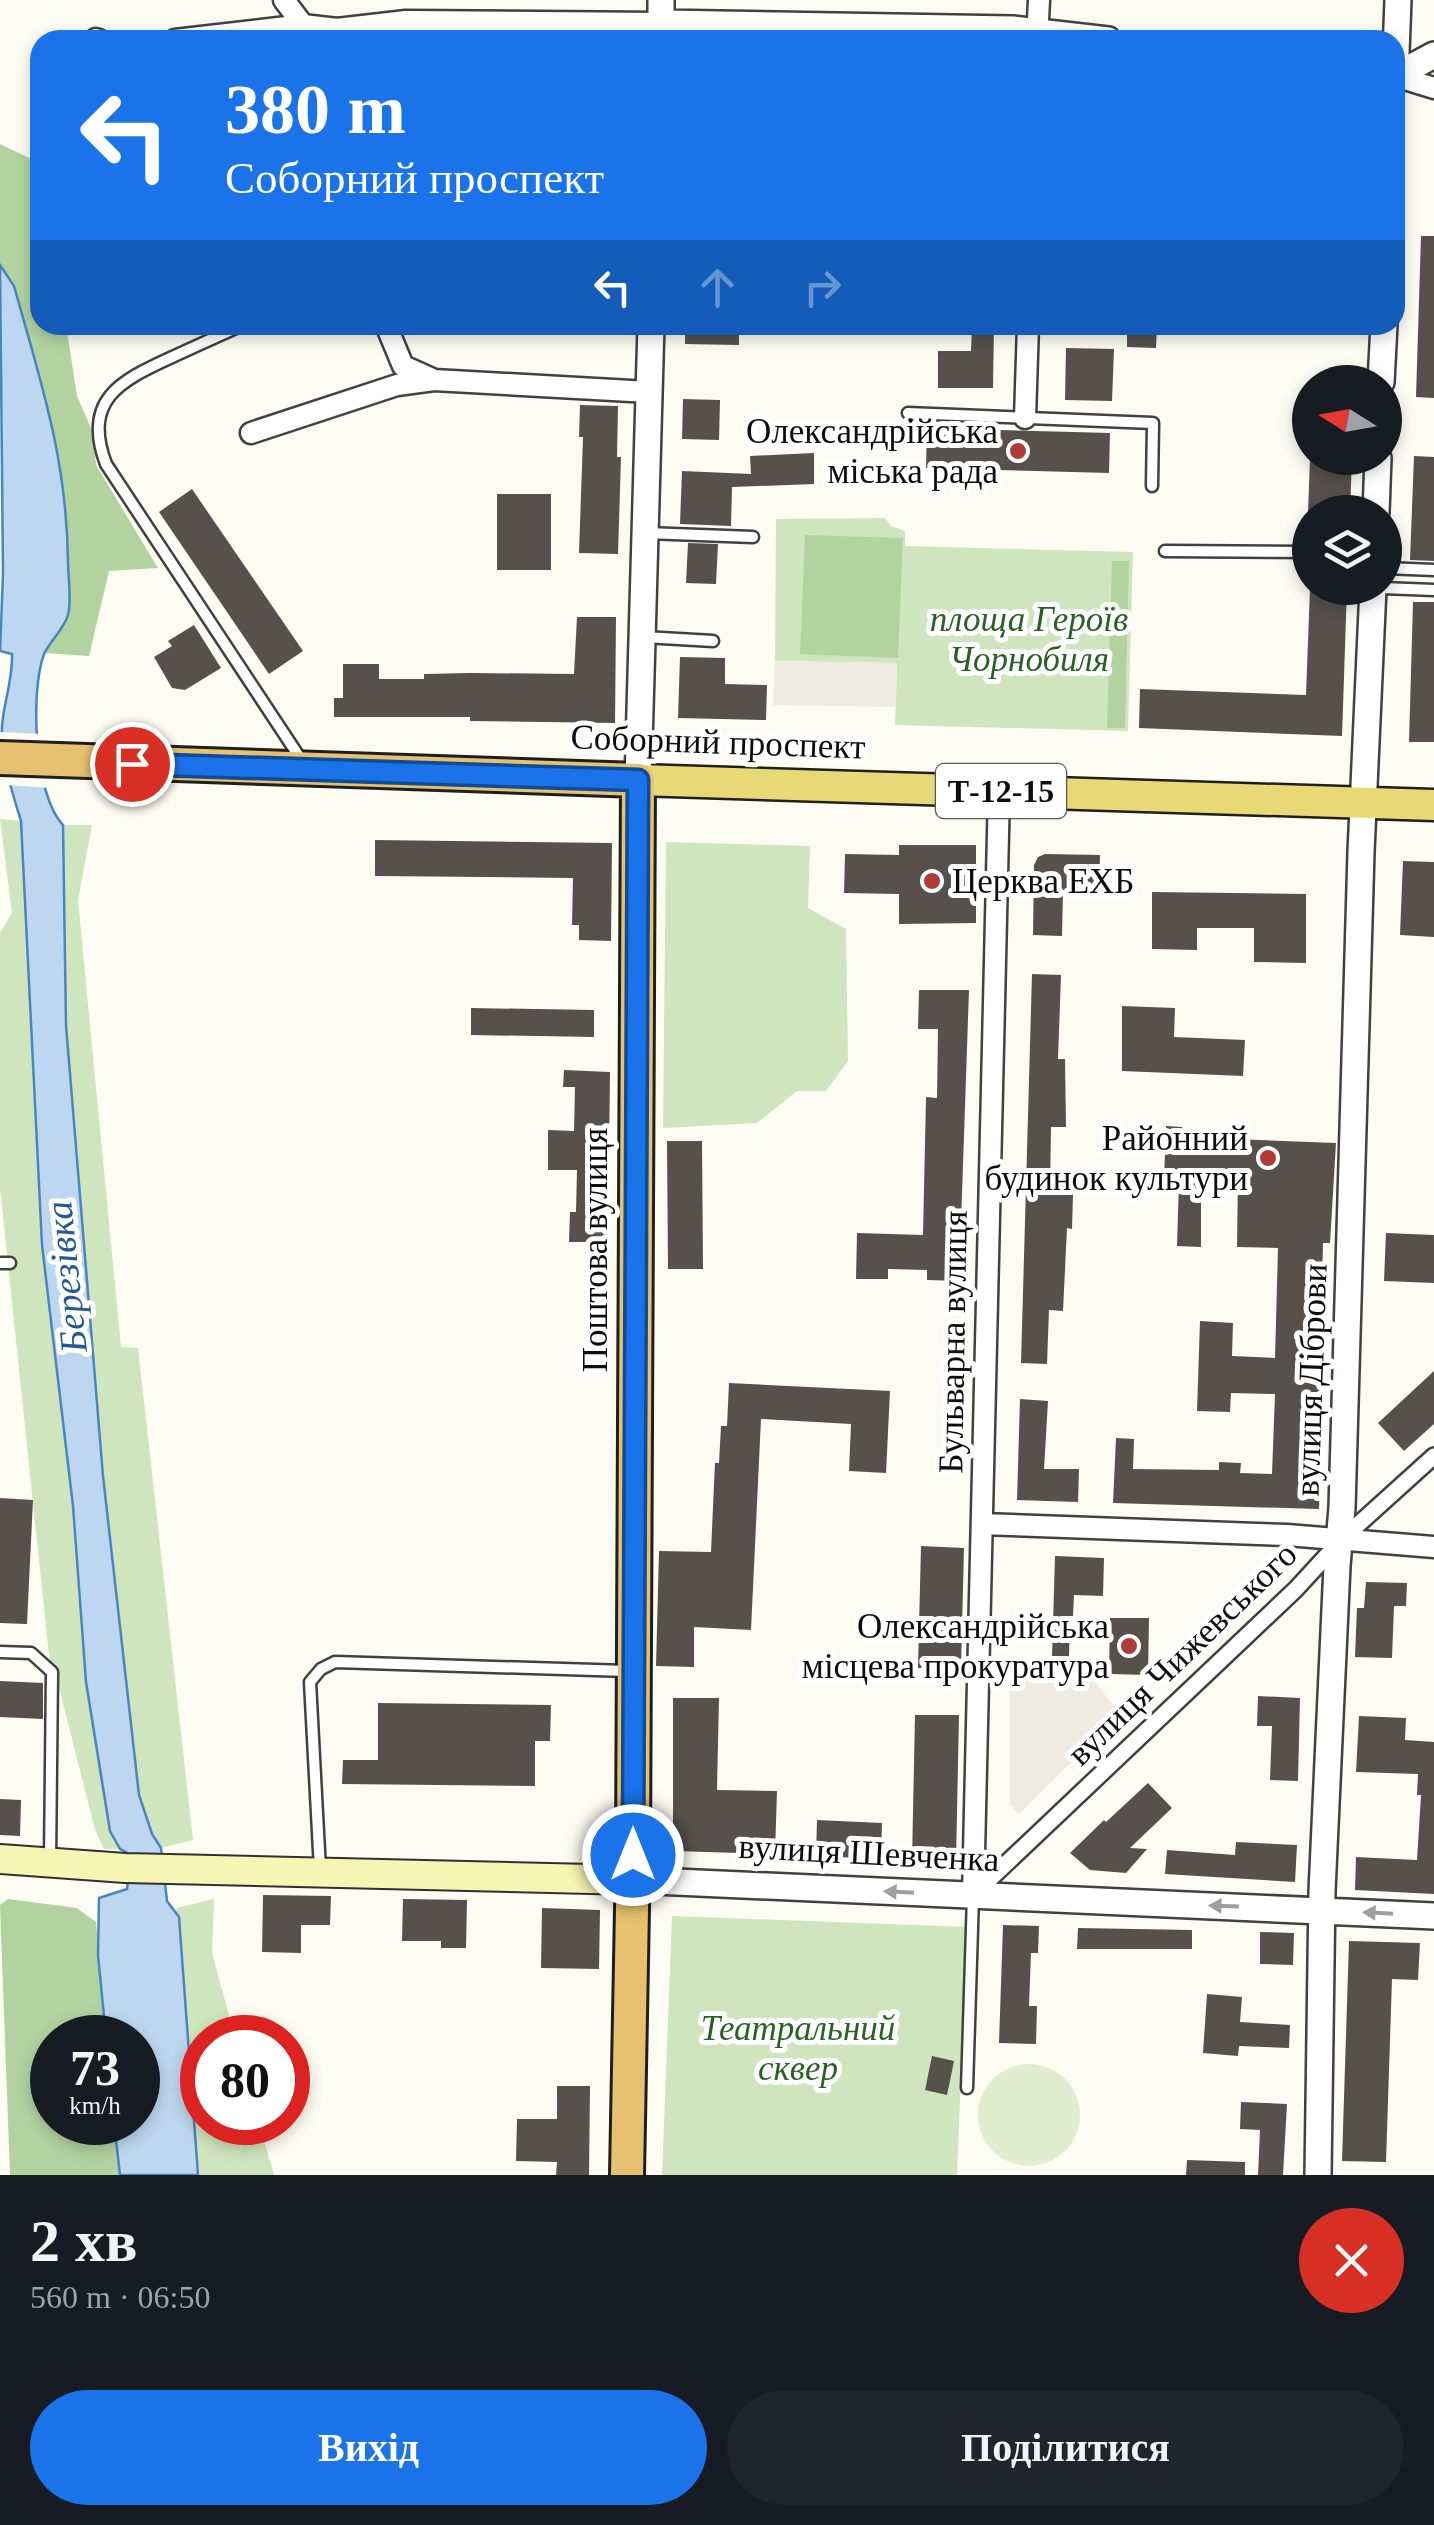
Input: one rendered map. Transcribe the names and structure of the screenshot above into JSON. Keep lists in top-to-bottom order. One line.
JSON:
{"streets":{"highway":["Соборний проспект","Т-12-15","Поштова вулиця"],"main road":["вулиця Шевченка"],"street":["Бульварна вулиця","вулиця Діброви","вулиця Чижевського"]},"crossings":[["Соборний проспект","Поштова вулиця"],["Соборний проспект","Бульварна вулиця"],["Соборний проспект","вулиця Діброви"],["Поштова вулиця","вулиця Шевченка"],["Бульварна вулиця","вулиця Чижевського"],["Бульварна вулиця","вулиця Шевченка"],["вулиця Діброви","вулиця Чижевського"],["вулиця Діброви","вулиця Шевченка"],["вулиця Чижевського","вулиця Шевченка"]],"one_way":["вулиця Шевченка"],"water":["Березівка"],"parks":["площа Героїв Чорнобиля","Театральний сквер"],"places":["Олександрійська міська рада","Церква ЕХБ","Районний будинок культури","Олександрійська місцева прокуратура"],"north":"left","page":{"turn":["380 m","Соборний проспект"],"speed":"73 km/h","limit":"80","heading":["2 хв","560 m · 06:50"],"buttons":["Вихід","Поділитися"]}}
